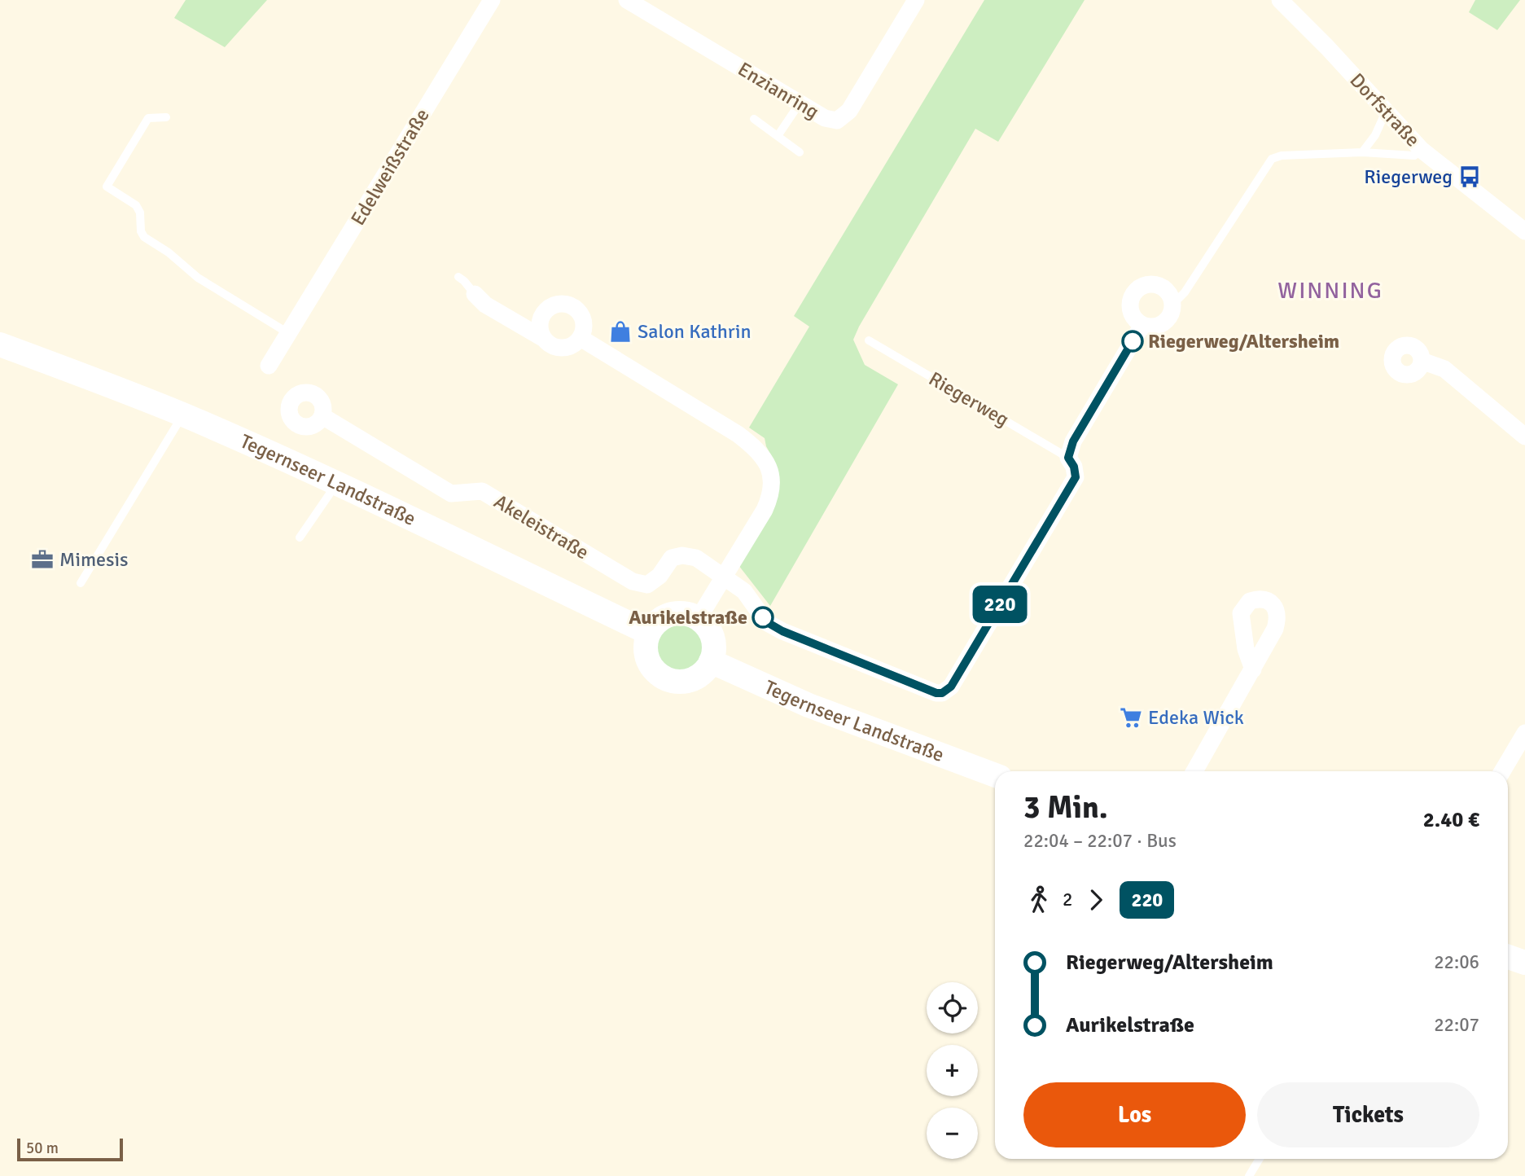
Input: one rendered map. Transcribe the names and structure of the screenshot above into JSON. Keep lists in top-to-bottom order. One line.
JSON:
{"streets":{"main road":["Tegernseer Landstraße"],"street":["Enzianring","Dorfstraße","Edelweißstraße","Akeleistraße"],"lane":["Riegerweg"]},"districts":["WINNING"],"places":{"bus stop":["Riegerweg"],"shop":["Salon Kathrin"],"other":["Riegerweg/Altersheim","Aurikelstraße"],"office":["Mimesis"],"supermarket":["Edeka Wick"]},"lines":["bus line 220"],"scale_bar":"50 m","page":{"on_map":"220","heading":["3 Min.","22:04 – 22:07 · Bus","2.40 €"],"legs":["2","220"],"list":[{"name":"Riegerweg/Altersheim","value":"22:06"},{"name":"Aurikelstraße","value":"22:07"}],"map_buttons":["+","−"],"buttons":["Los","Tickets"],"scale":"50 m"}}
